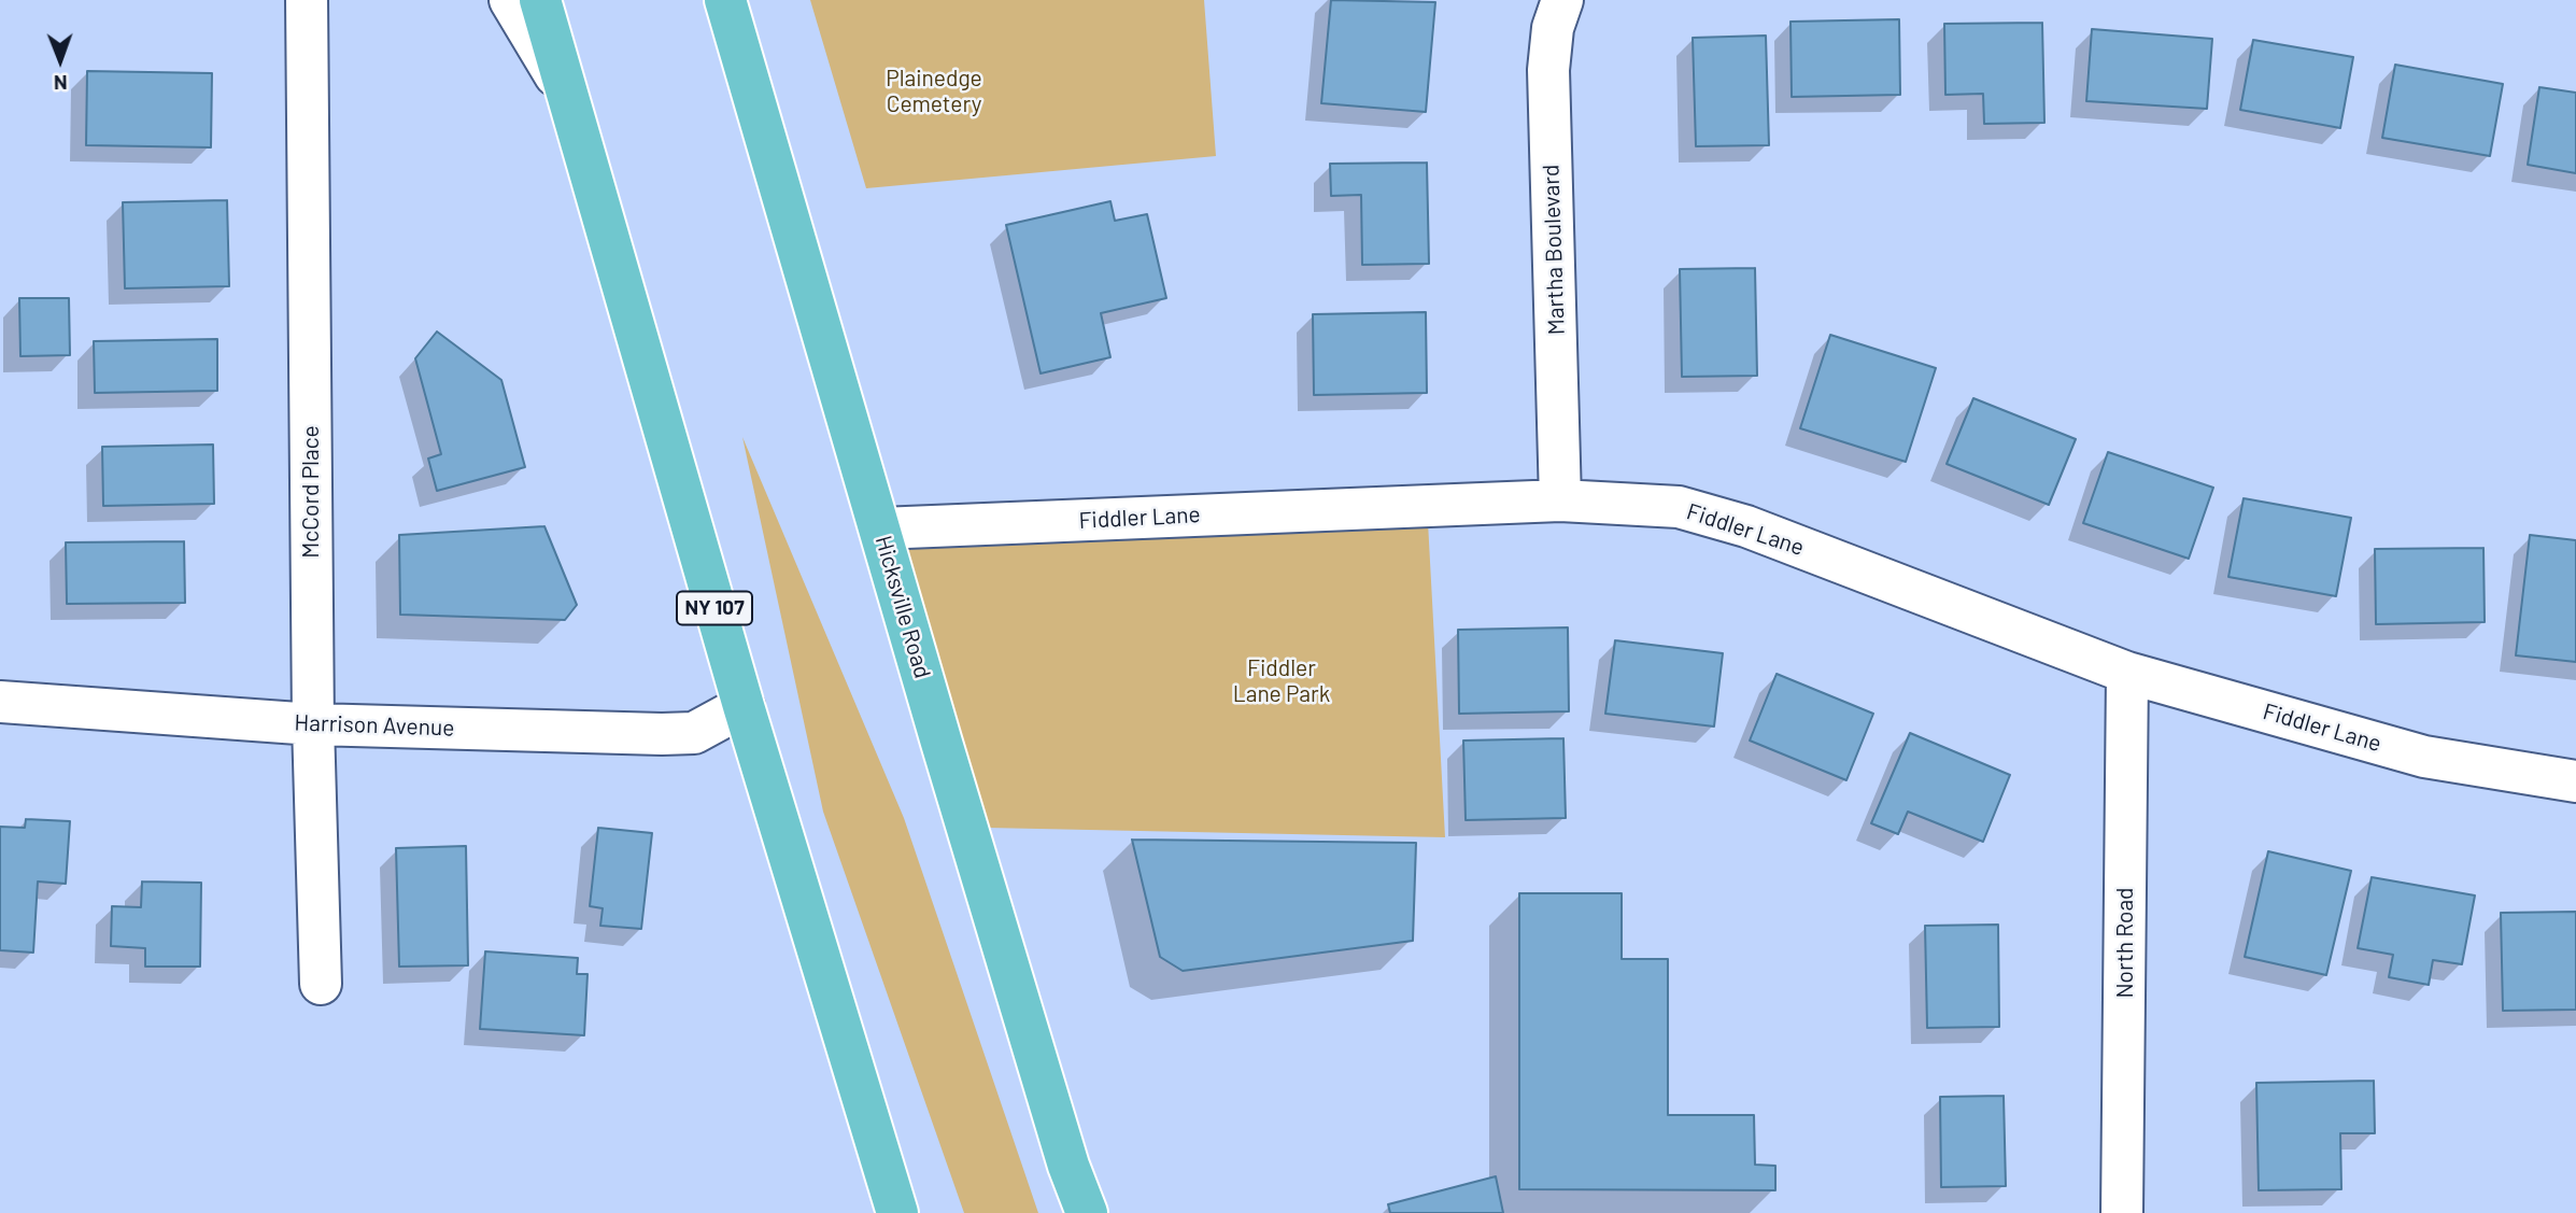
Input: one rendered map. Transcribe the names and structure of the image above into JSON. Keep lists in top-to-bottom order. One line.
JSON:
{"streets":{"main road":["Hicksville Road","NY 107"],"street":["Martha Boulevard","McCord Place","Fiddler Lane","Harrison Avenue","North Road"]},"crossings":[["Martha Boulevard","Fiddler Lane"],["McCord Place","Harrison Avenue"],["Fiddler Lane","Hicksville Road"],["Fiddler Lane","North Road"],["NY 107","Harrison Avenue"]],"parks":["Plainedge Cemetery","Fiddler Lane Park"],"north":"bottom"}
